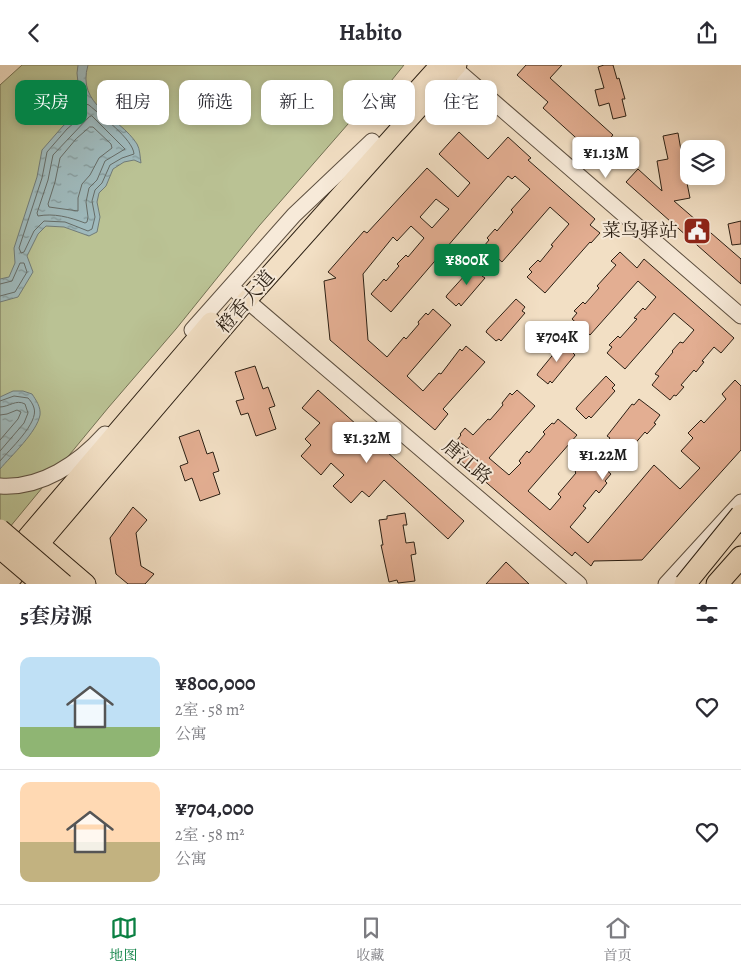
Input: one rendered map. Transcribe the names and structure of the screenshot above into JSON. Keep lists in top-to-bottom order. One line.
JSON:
{"streets":{"main road":["橙香大道"],"street":["唐江路"]},"crossings":[["橙香大道","唐江路"]],"places":{"public building":["菜鸟驿站"]},"page":{"header":"Habito","chip":["买房","租房","筛选","新上","公寓","住宅"],"price":["¥1.13M","¥800K","¥704K","¥1.32M","¥1.22M"],"heading":"5套房源","list":[{"name":"¥800,000","note":"2室 · 58 m² · 公寓"},{"name":"¥704,000","note":"2室 · 58 m² · 公寓"}],"tabs":["地图","收藏","首页"]}}
